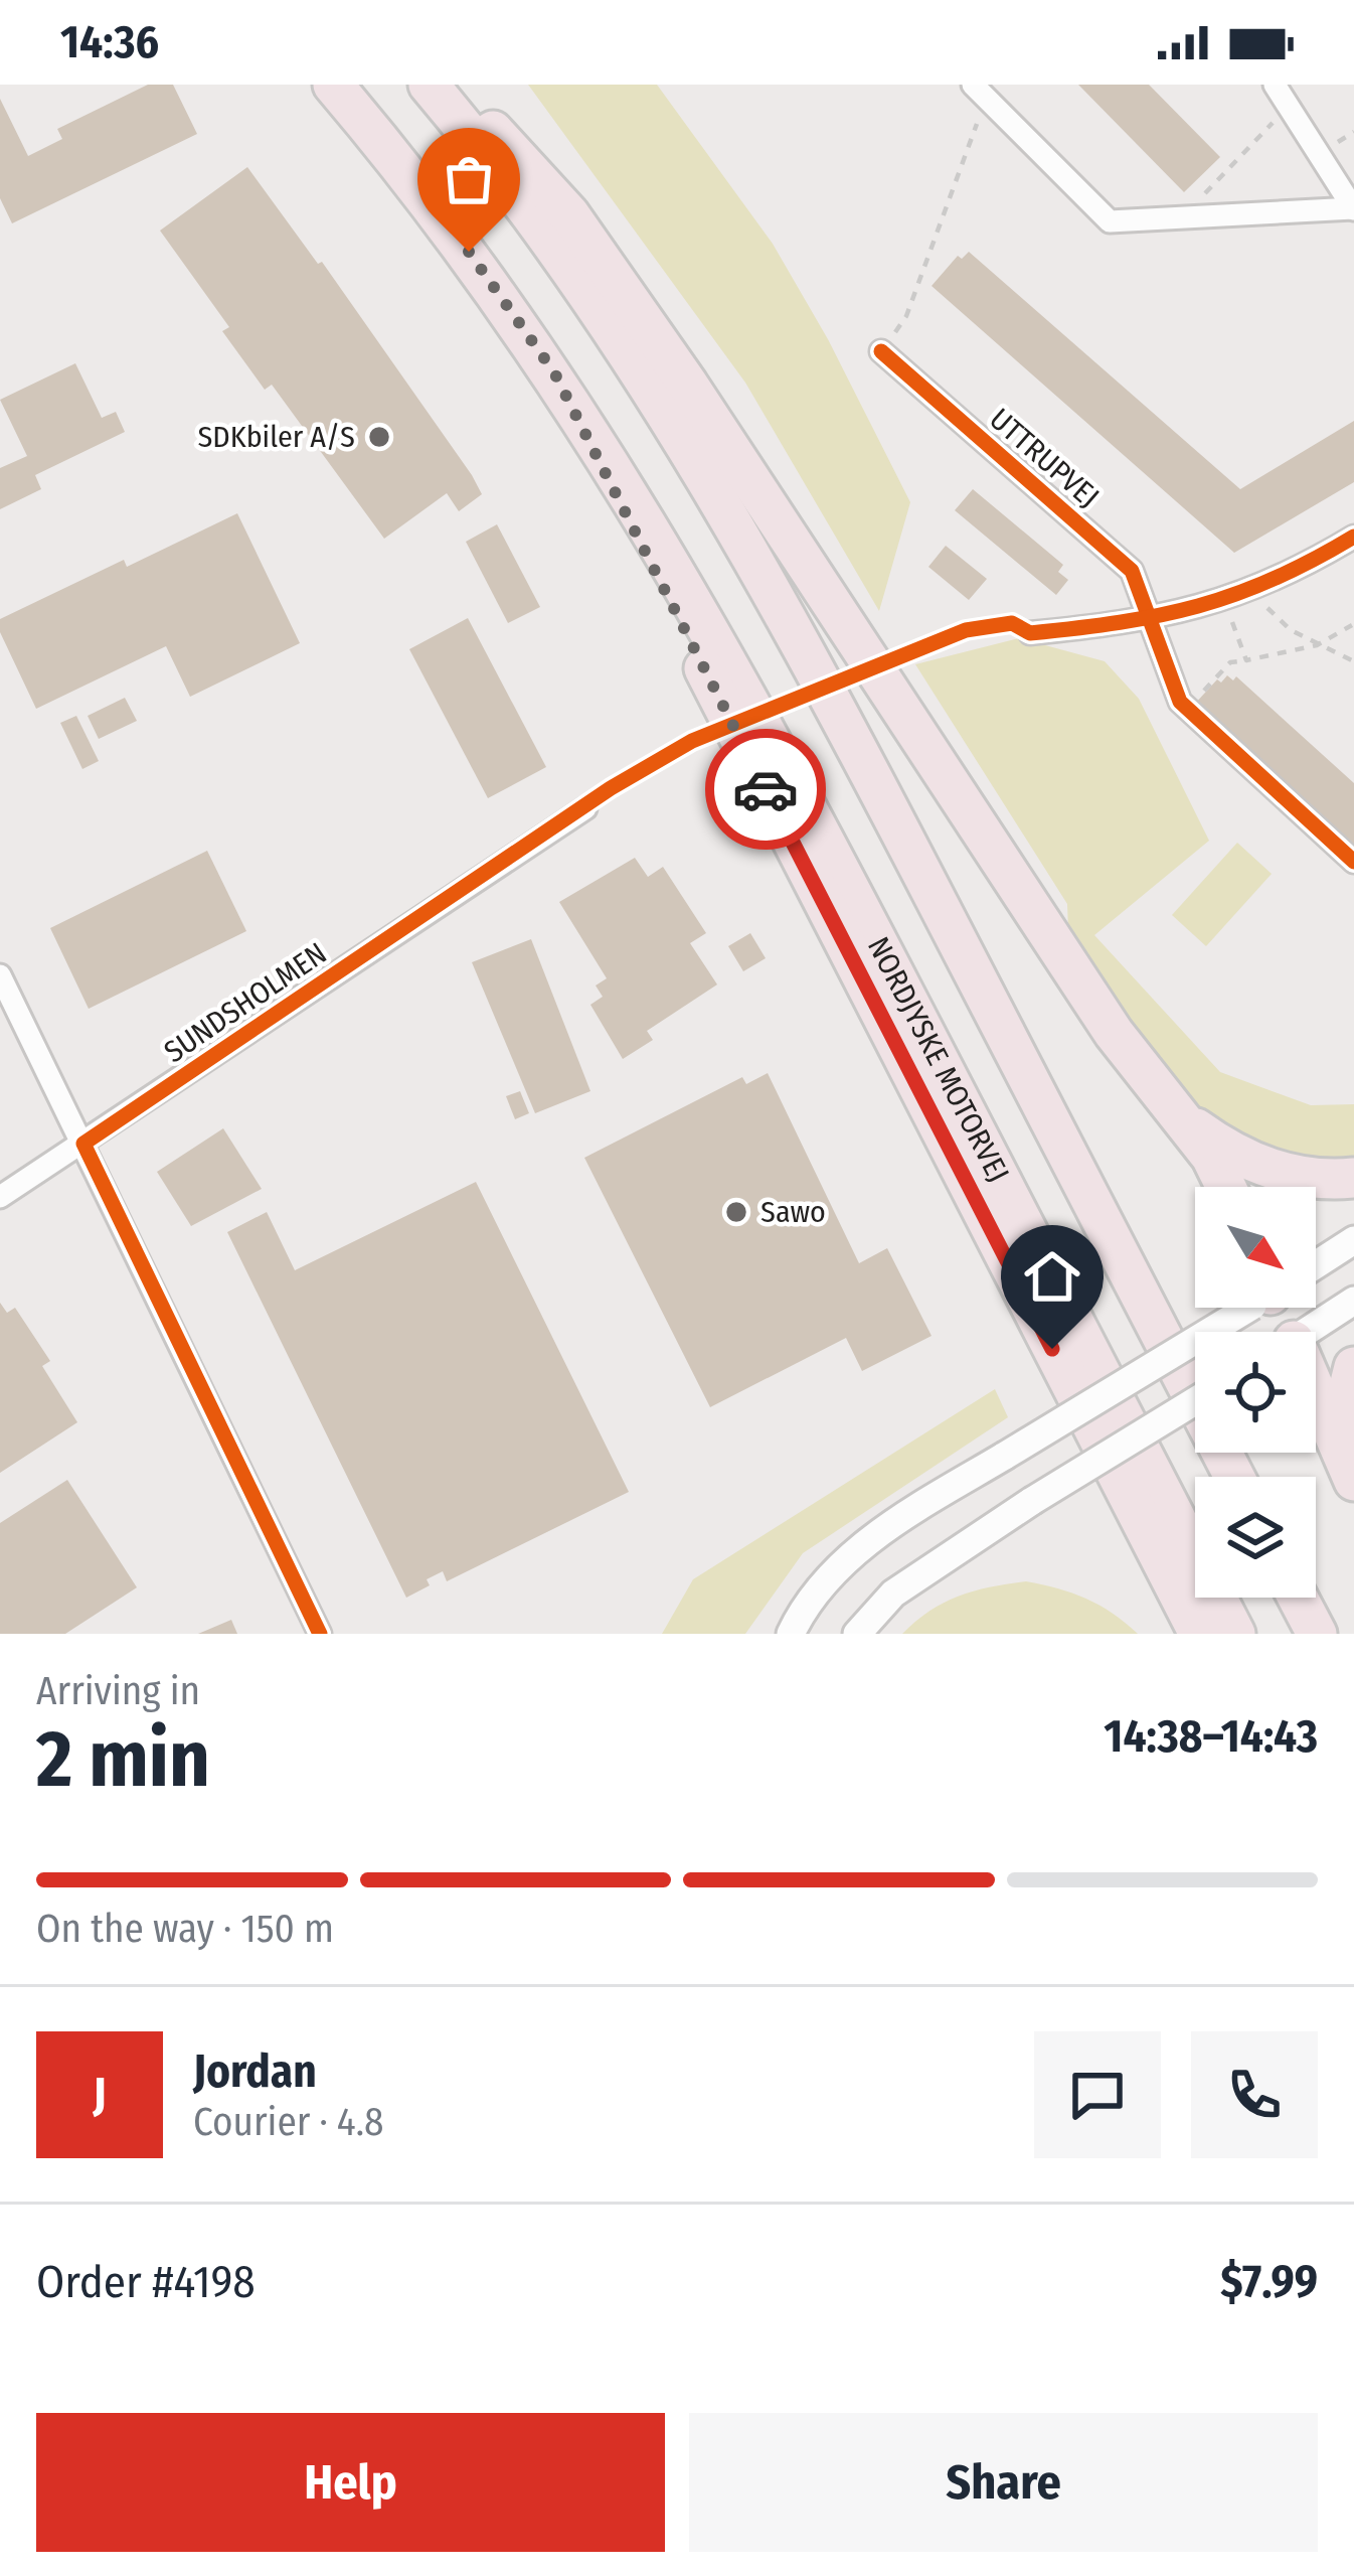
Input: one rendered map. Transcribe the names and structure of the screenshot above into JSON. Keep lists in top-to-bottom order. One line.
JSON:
{"streets":{"highway":["NORDJYSKE MOTORVEJ"],"street":["UTTRUPVEJ","SUNDSHOLMEN"]},"places":["SDKbiler A/S","Sawo"],"north":"bottom right","page":{"status":"14:36","heading":["2 min","Arriving in","14:38–14:43"],"panel":["Jordan","Courier · 4.8","Order #4198","$7.99"],"bar":"On the way · 150 m","round":"J","buttons":["Help","Share"]}}
